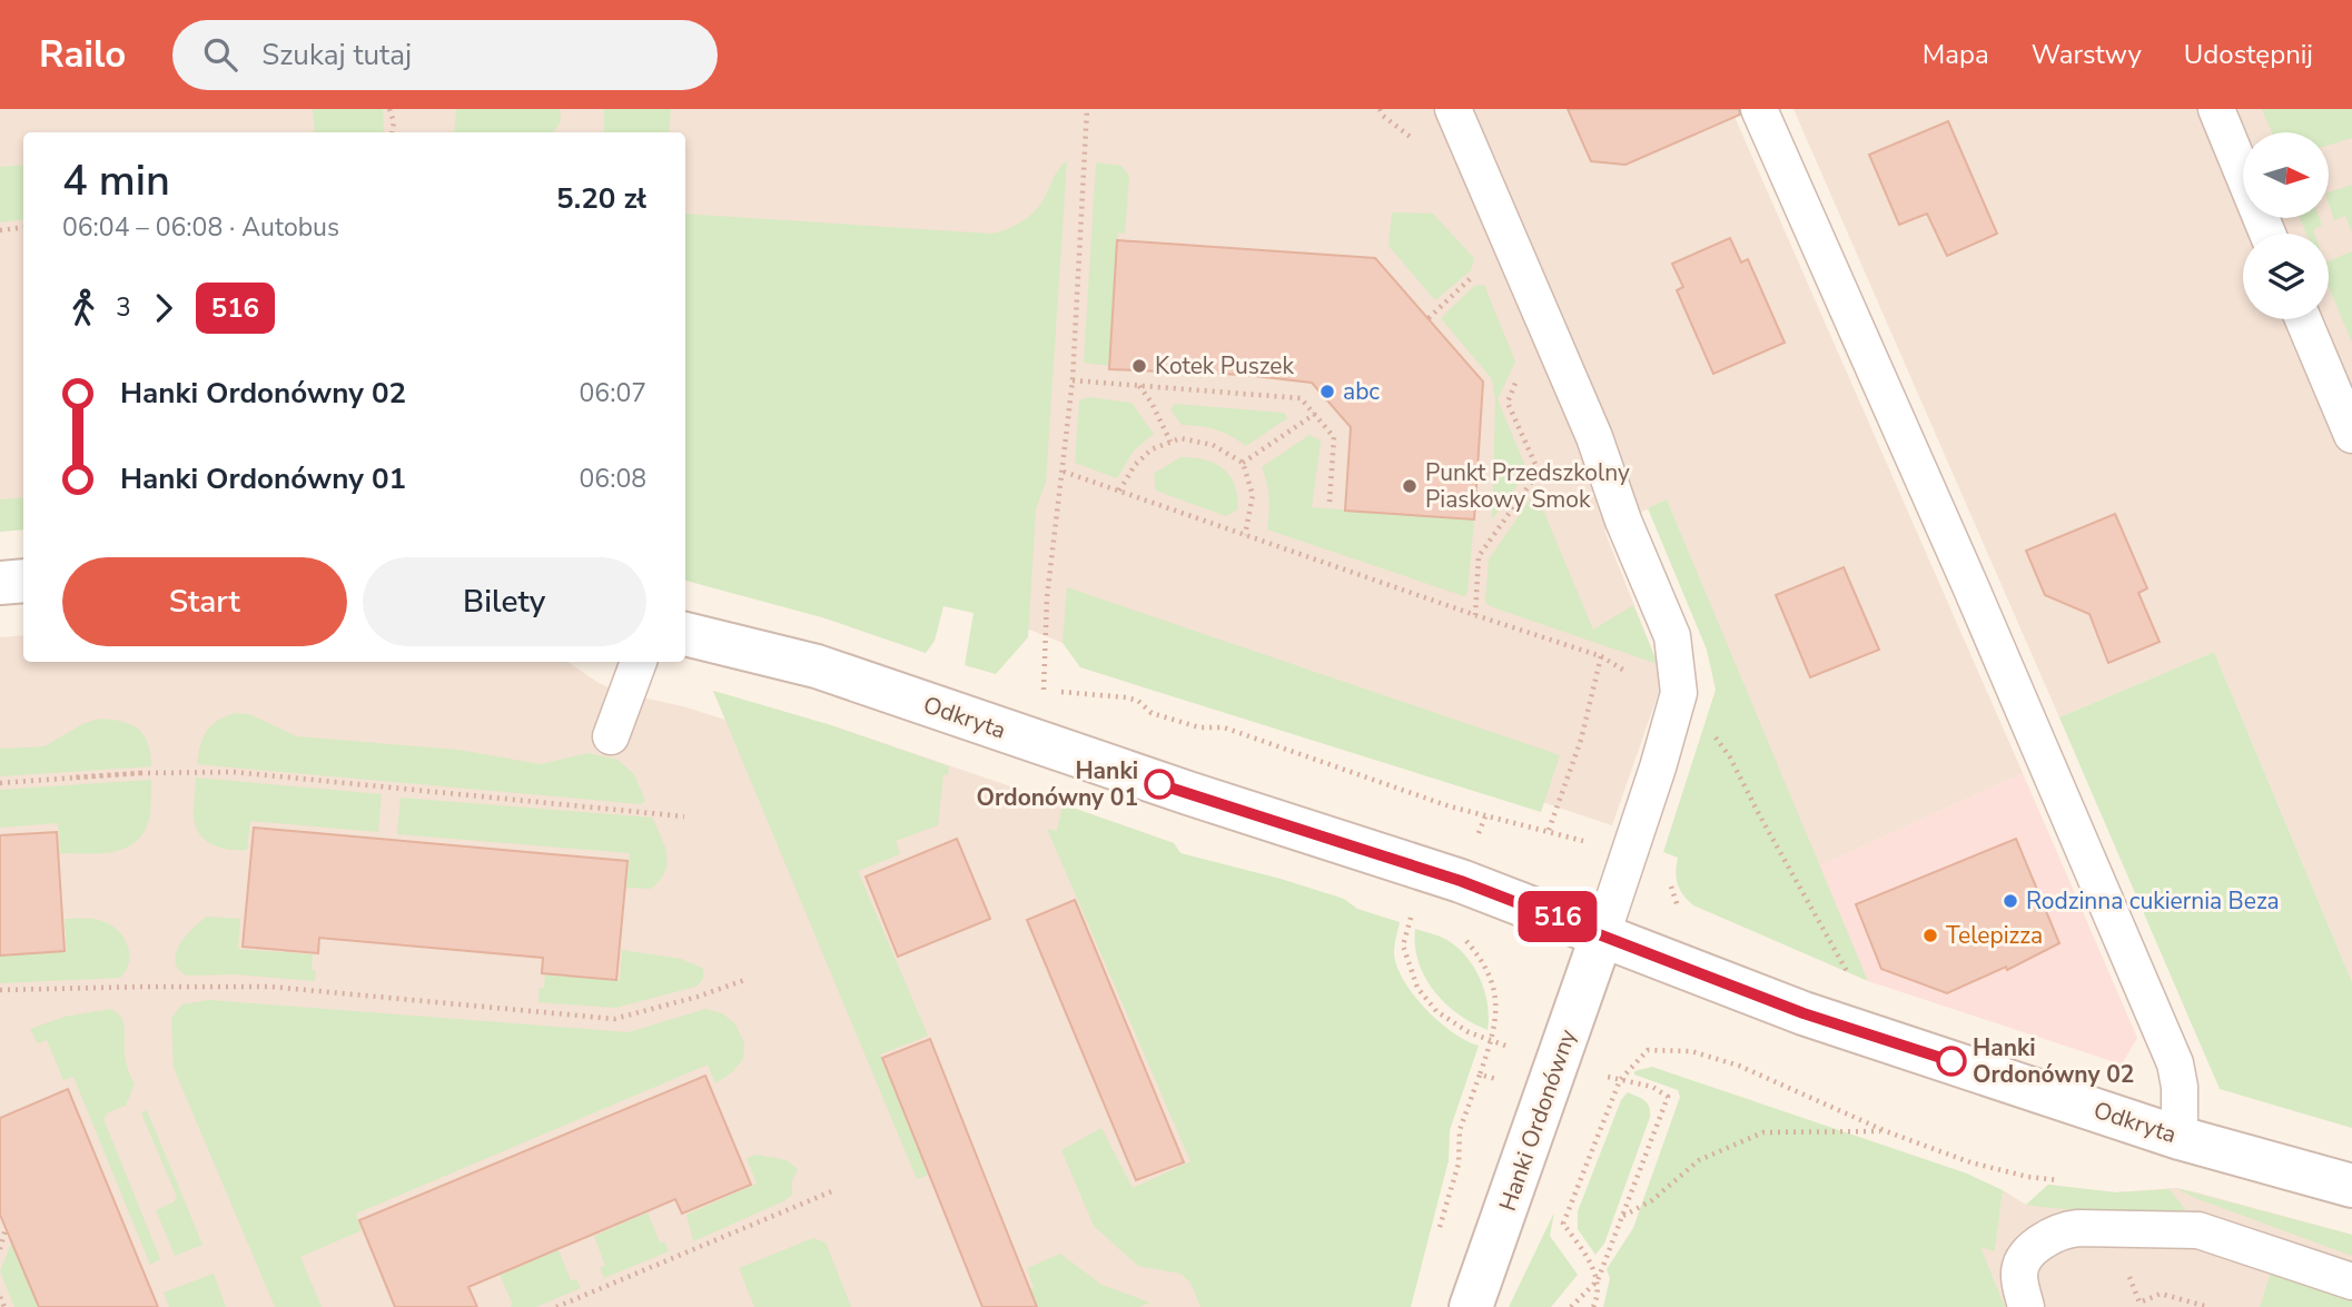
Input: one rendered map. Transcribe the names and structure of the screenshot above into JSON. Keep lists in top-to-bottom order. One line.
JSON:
{"streets":{"street":["Odkryta","Hanki Ordonówny"]},"crossings":[["Odkryta","Hanki Ordonówny"]],"places":["Kotek Puszek","abc","Punkt Przedszkolny Piaskowy Smok","Hanki Ordonówny 01","Rodzinna cukiernia Beza","Telepizza","Hanki Ordonówny 02"],"lines":["bus line 516"],"north":"right","page":{"header":"Railo","search":"Szukaj tutaj","nav":["Mapa","Warstwy","Udostępnij"],"on_map":"516","heading":["4 min","06:04 – 06:08 · Autobus","5.20 zł"],"legs":["3","516"],"list":[{"name":"Hanki Ordonówny 02","value":"06:07"},{"name":"Hanki Ordonówny 01","value":"06:08"}],"buttons":["Start","Bilety"]}}
